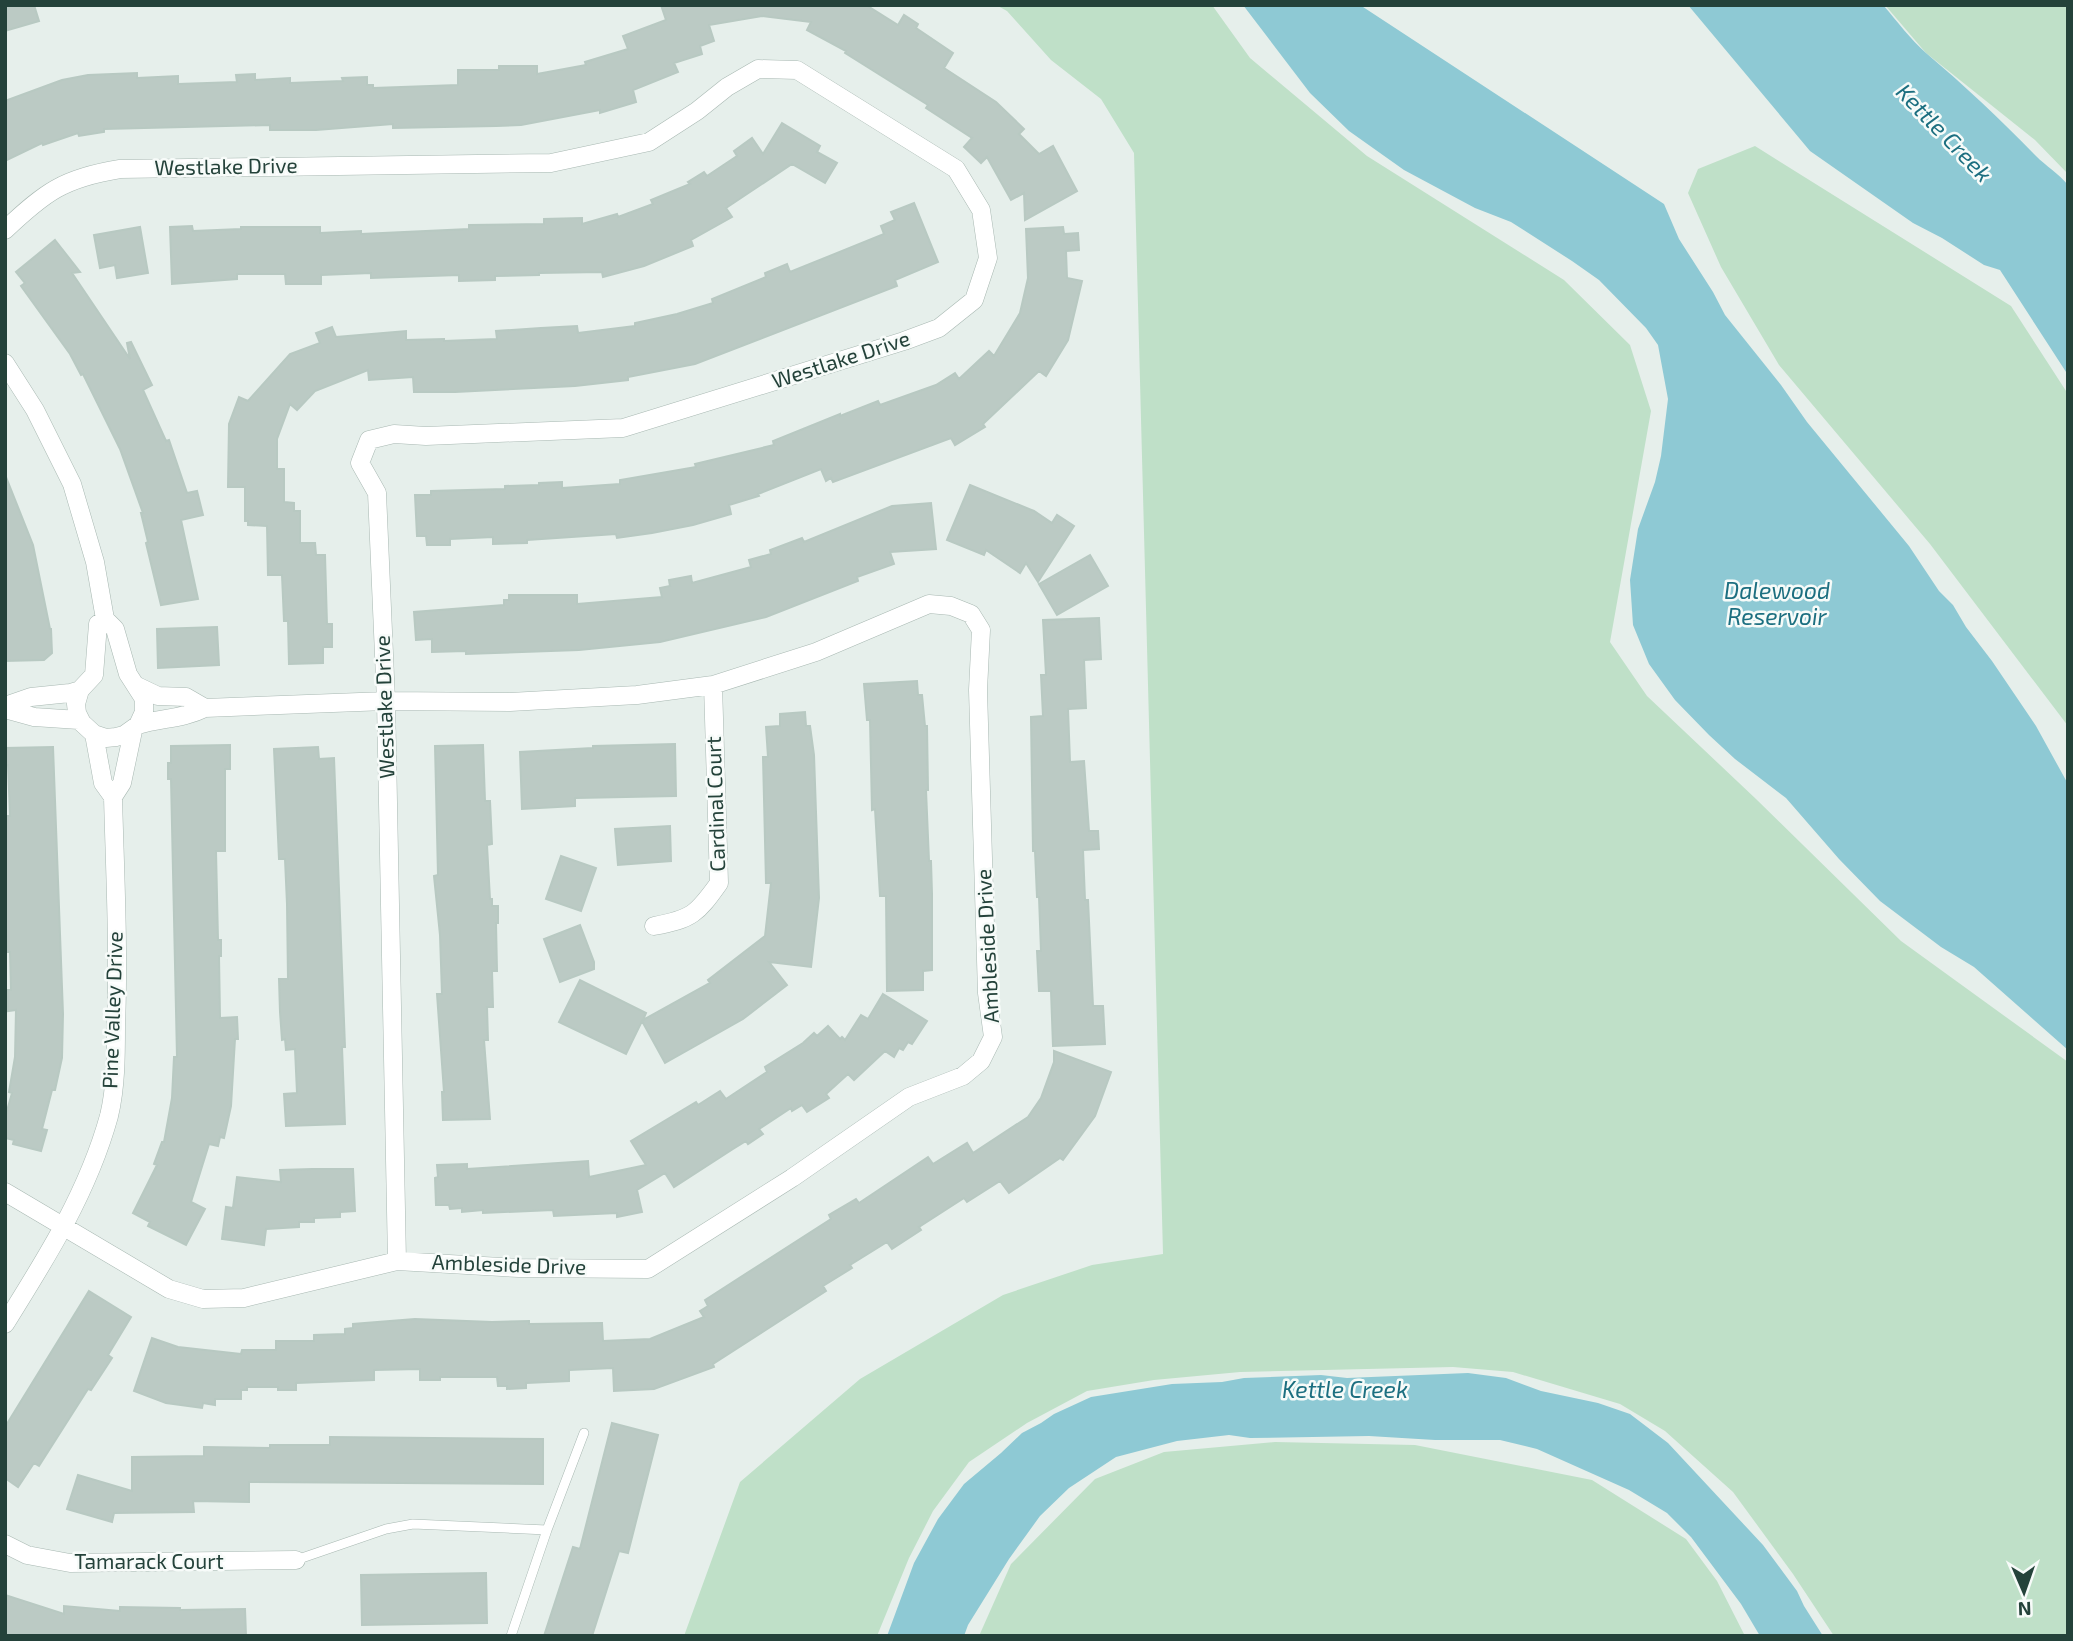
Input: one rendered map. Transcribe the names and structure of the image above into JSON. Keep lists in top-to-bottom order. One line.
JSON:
{"streets":{"street":["Westlake Drive","Cardinal Court","Ambleside Drive","Pine Valley Drive","Tamarack Court"]},"crossings":[["Westlake Drive","Ambleside Drive"],["Cardinal Court","Ambleside Drive"],["Ambleside Drive","Pine Valley Drive"]],"water":["Kettle Creek","Dalewood Reservoir"],"north":"bottom"}
